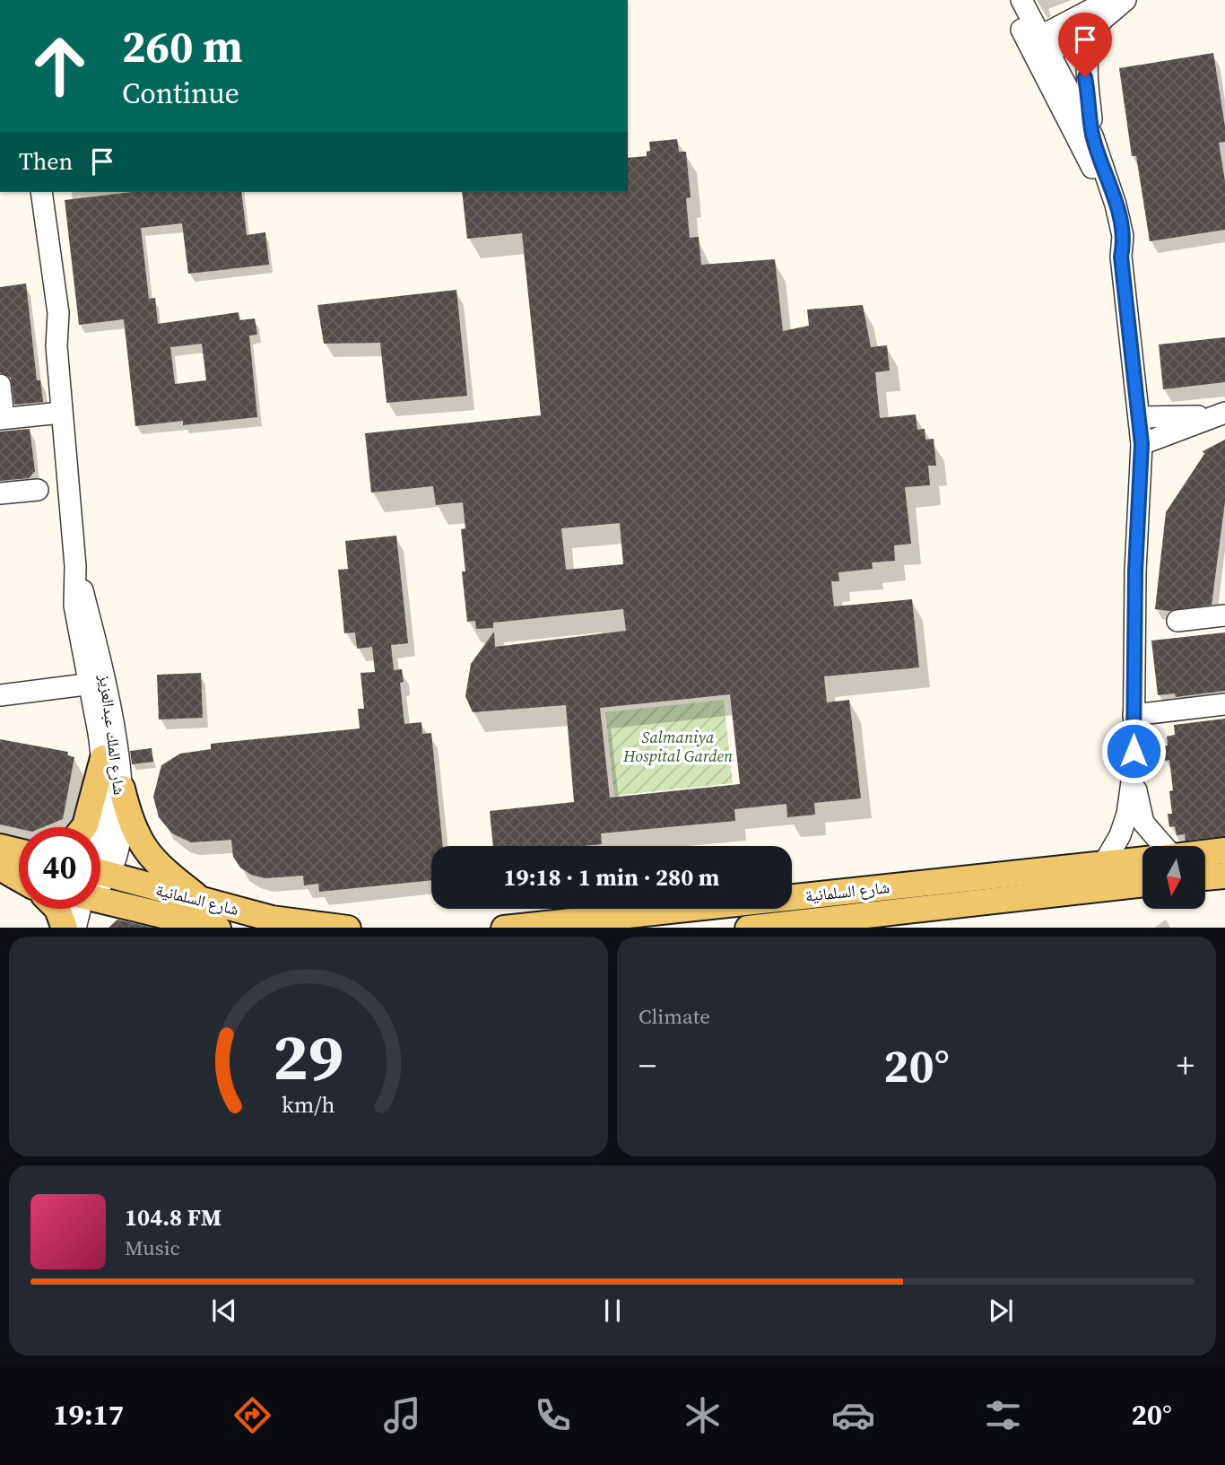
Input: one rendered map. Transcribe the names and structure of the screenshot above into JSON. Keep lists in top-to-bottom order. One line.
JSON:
{"streets":{"main road":["شارع السلمانية"],"street":["شارع الملك عبدالعزيز"]},"parks":["Salmaniya Hospital Garden"],"north":"bottom","page":{"turn":["260 m","Continue"],"then":"Then","limit":"40","trip":"19:18 · 1 min · 280 m","tile":"Climate","heat":["−","20°","+"],"song":["104.8 FM","Music"],"tabs":["19:17","20°"],"gauge":["29","km/h"]}}
